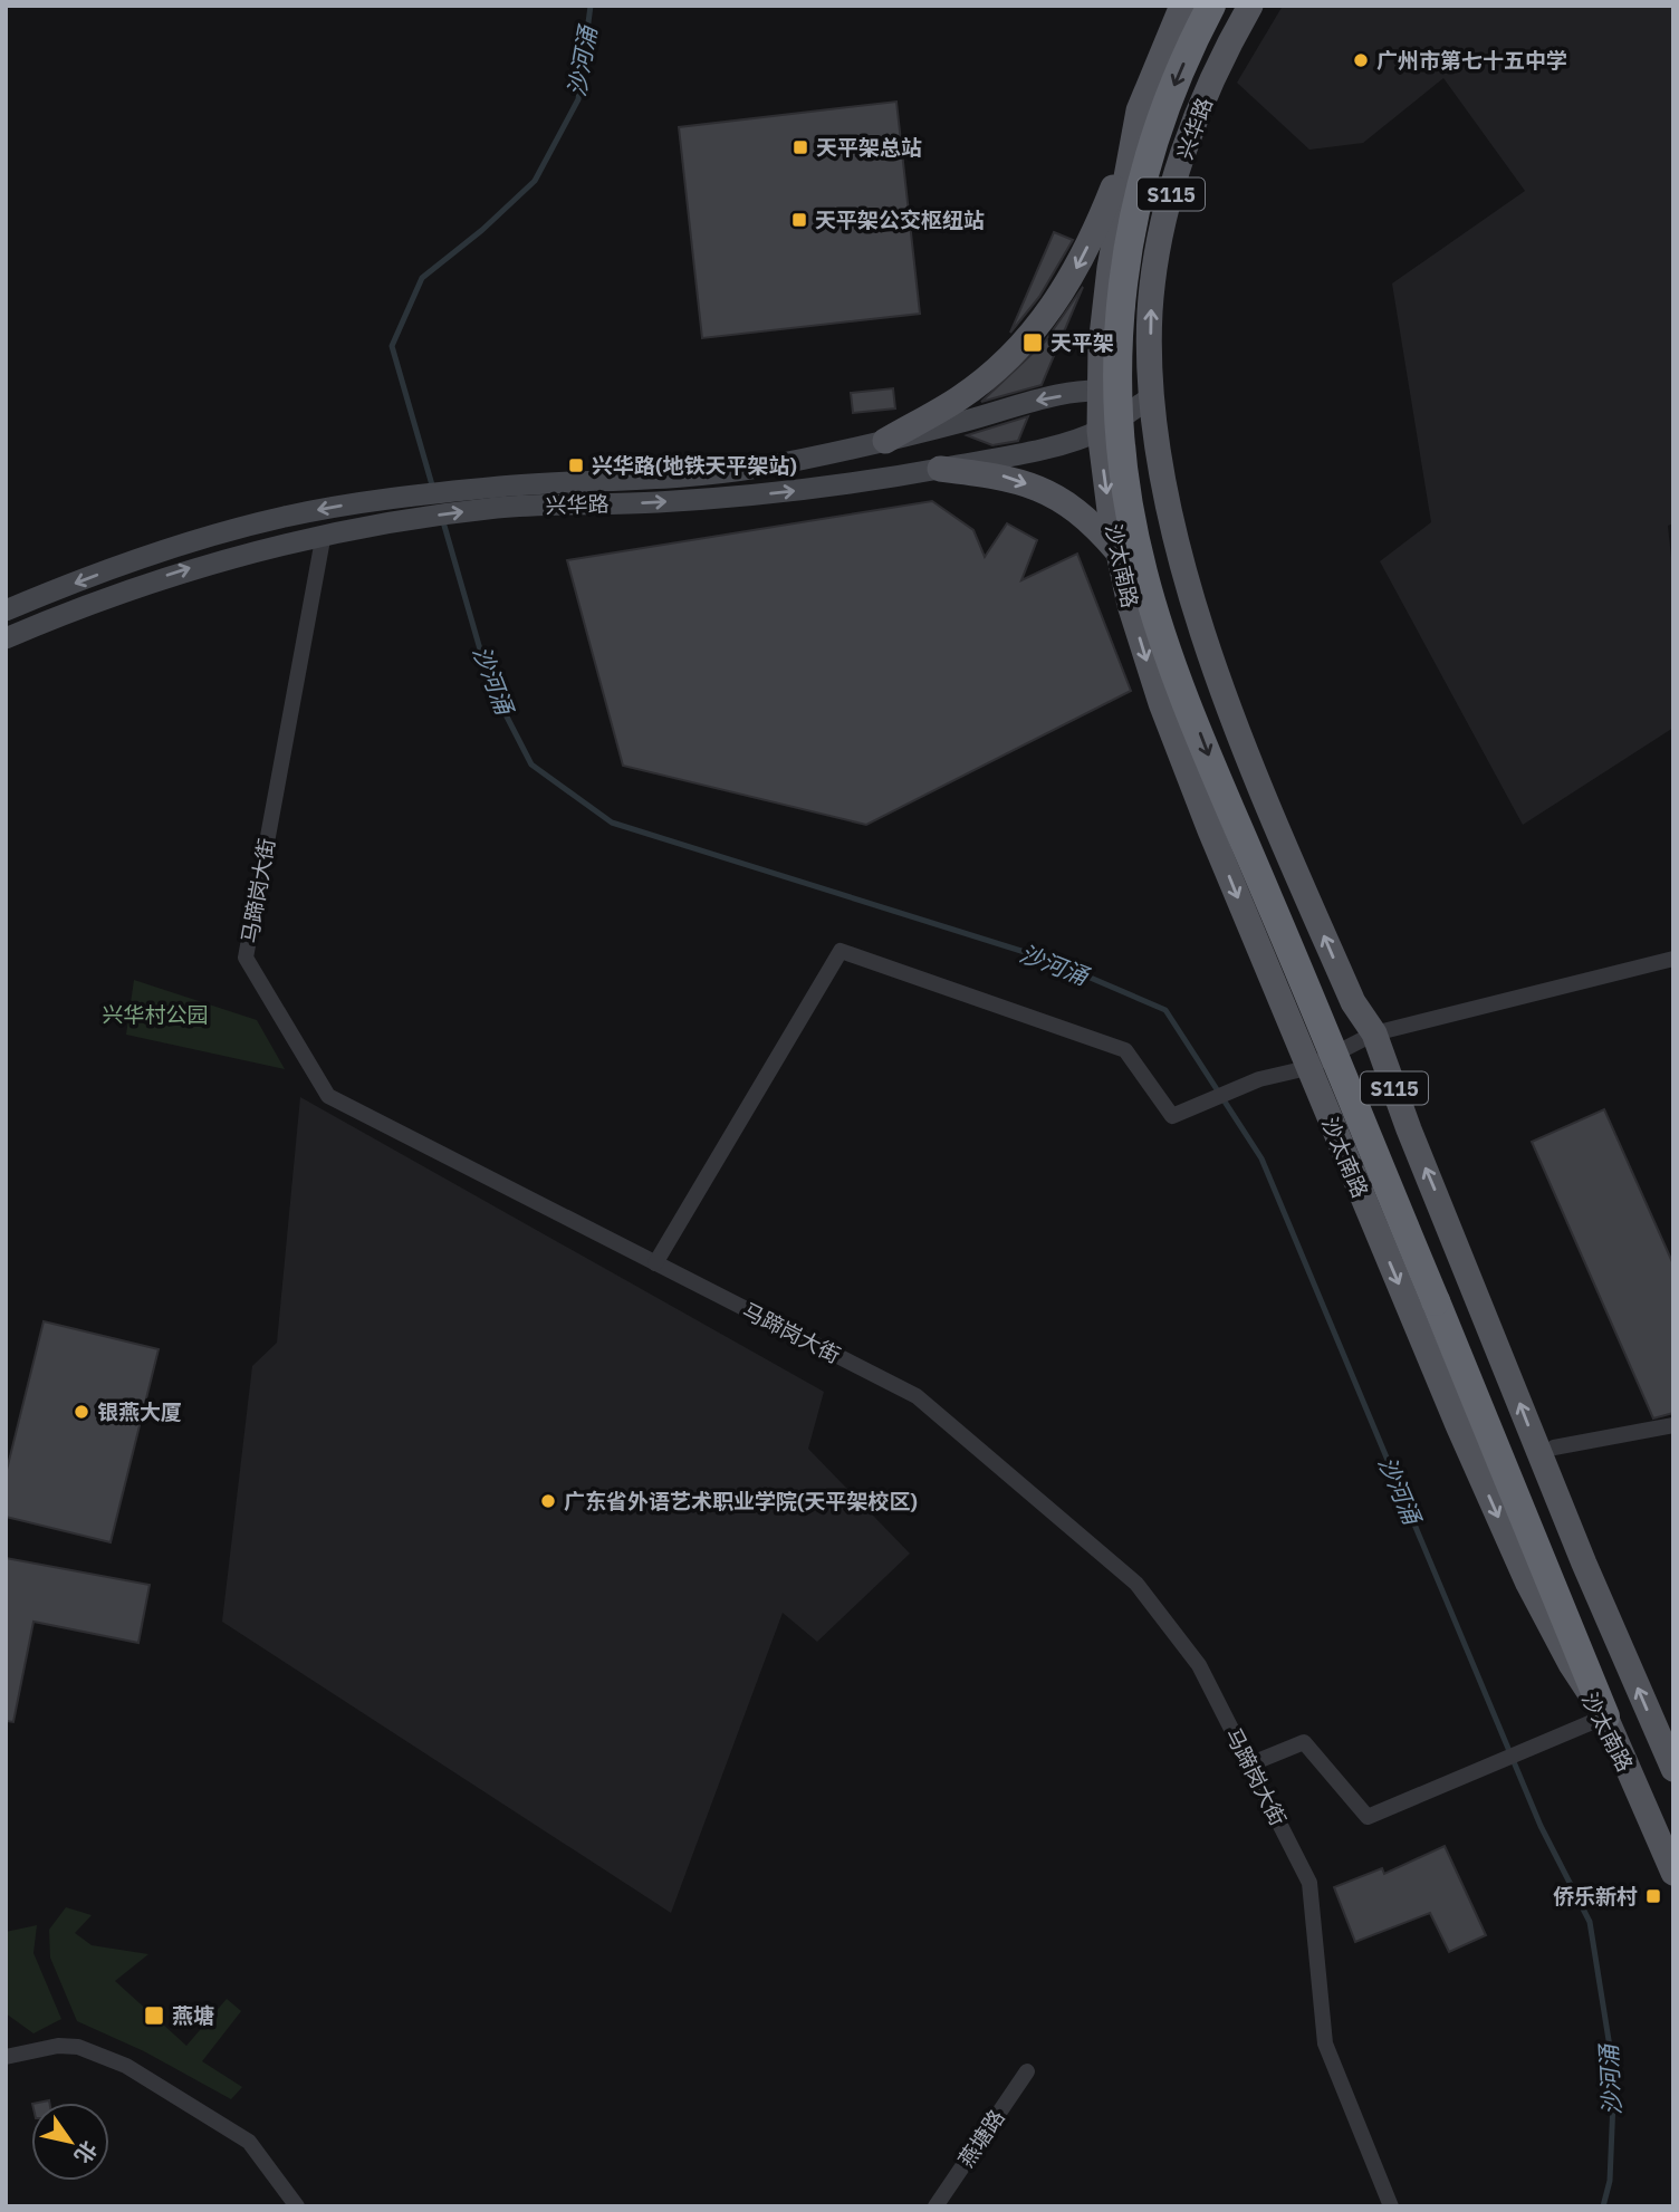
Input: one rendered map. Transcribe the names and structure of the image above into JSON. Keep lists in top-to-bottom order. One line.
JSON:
{"streets":{"main road":["兴华路","S115","沙太南路"],"street":["马蹄岗大街","燕塘路"]},"crossings":[["兴华路","S115"],["兴华路","沙太南路"],["兴华路","马蹄岗大街"],["S115","沙太南路"]],"water":["沙河涌"],"parks":["兴华村公园"],"places":{"other":["广州市第七十五中学","银燕大厦","广东省外语艺术职业学院(天平架校区)"],"transit":["天平架总站","天平架公交枢纽站","天平架","兴华路(地铁天平架站)","侨乐新村","燕塘"]},"north":"bottom right"}
